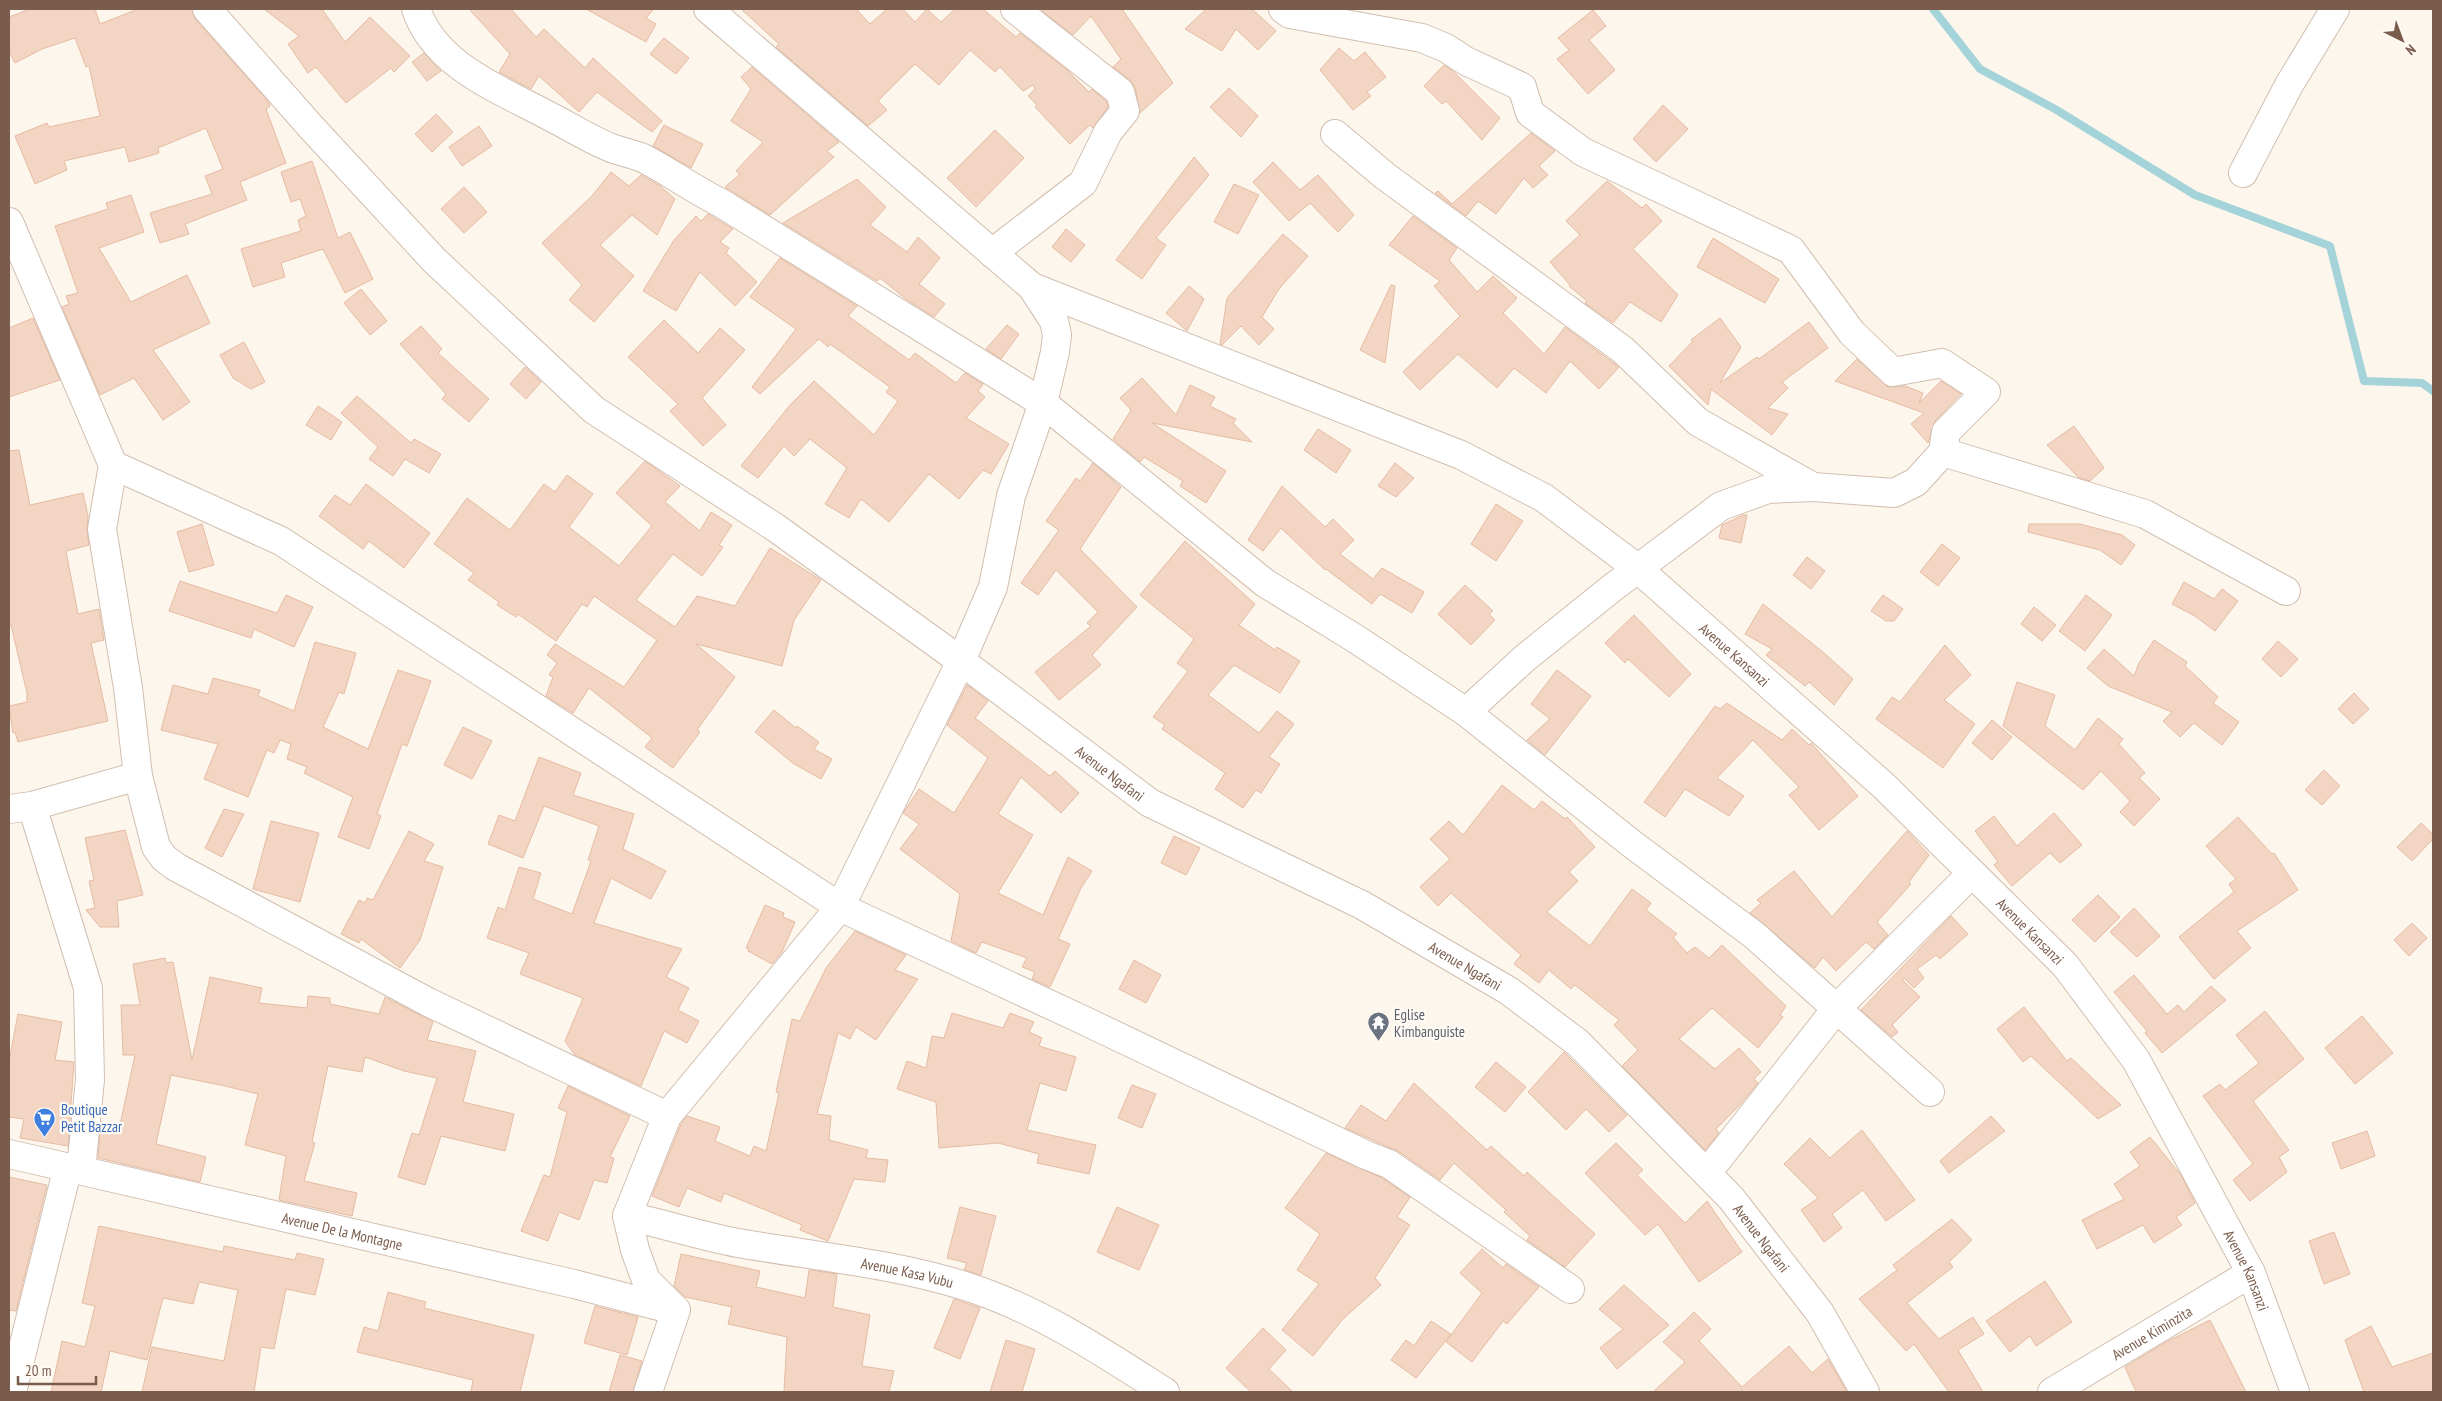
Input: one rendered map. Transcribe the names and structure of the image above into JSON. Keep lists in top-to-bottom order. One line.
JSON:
{"streets":{"street":["Avenue Kansanzi","Avenue Ngafani","Avenue De la Montagne","Avenue Kasa Vubu","Avenue Kiminzita"]},"crossings":[["Avenue Kansanzi","Avenue Kiminzita"]],"places":{"temple":["Eglise Kimbanguiste"],"supermarket":["Boutique Petit Bazzar"]},"scale_bar":"20 m","north":"bottom right"}
